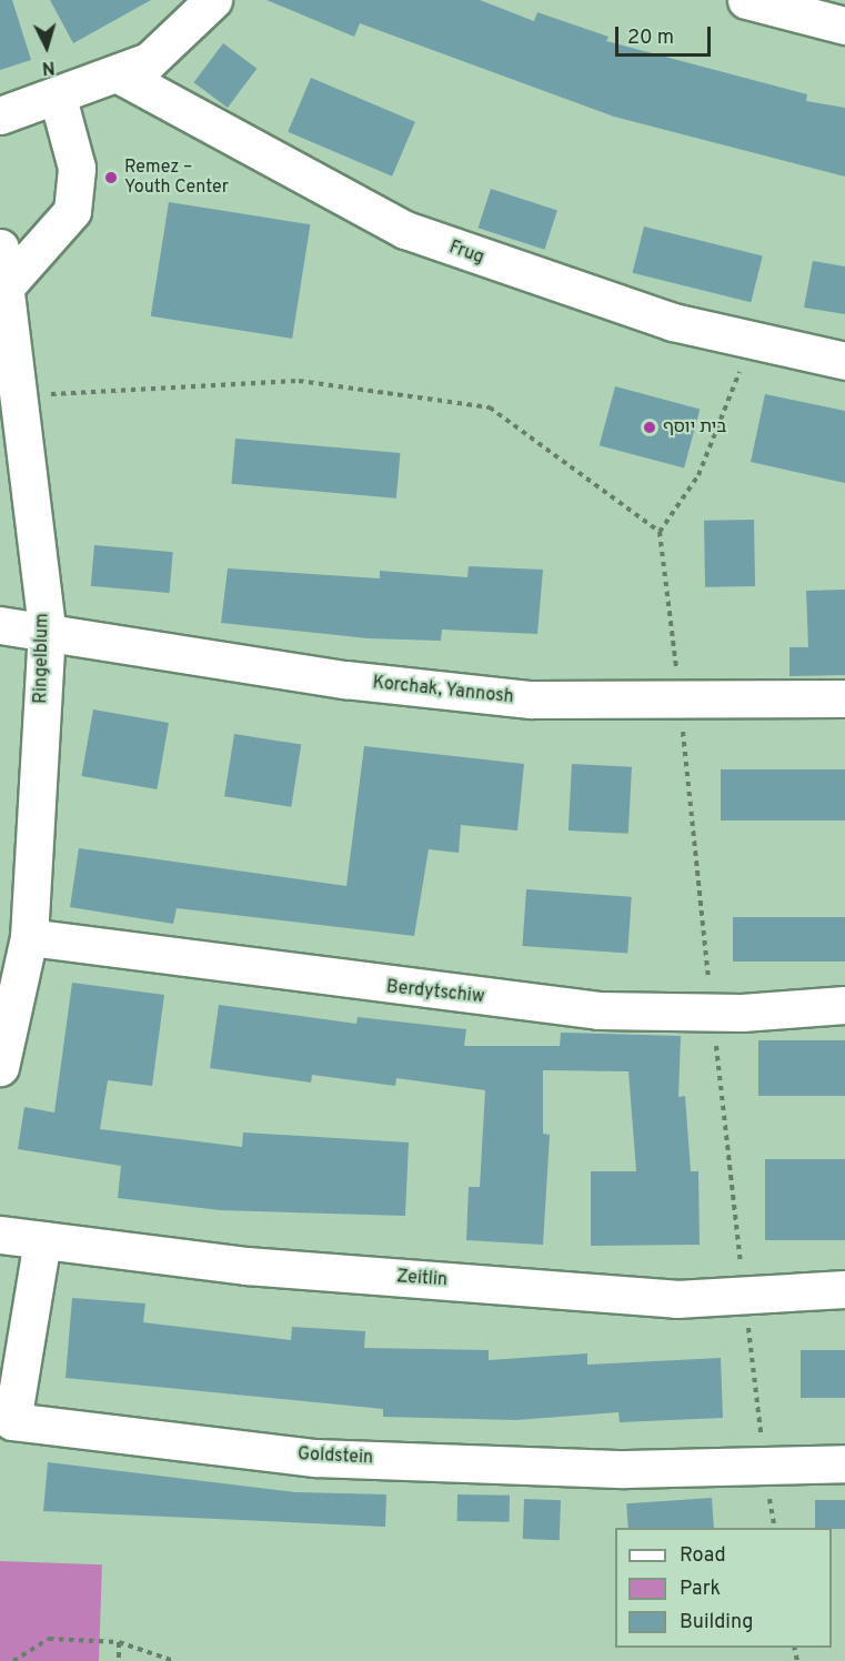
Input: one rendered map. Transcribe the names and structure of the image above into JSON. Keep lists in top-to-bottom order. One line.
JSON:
{"streets":{"street":["Frug","Ringelblum","Korchak, Yannosh","Berdytschiw","Zeitlin","Goldstein"]},"crossings":[["Ringelblum","Korchak, Yannosh"],["Ringelblum","Berdytschiw"],["Zeitlin","Goldstein"]],"places":["Remez – Youth Center","בית יוסף"],"legend":["Road","Park","Building"],"scale_bar":"20 m","north":"bottom"}
